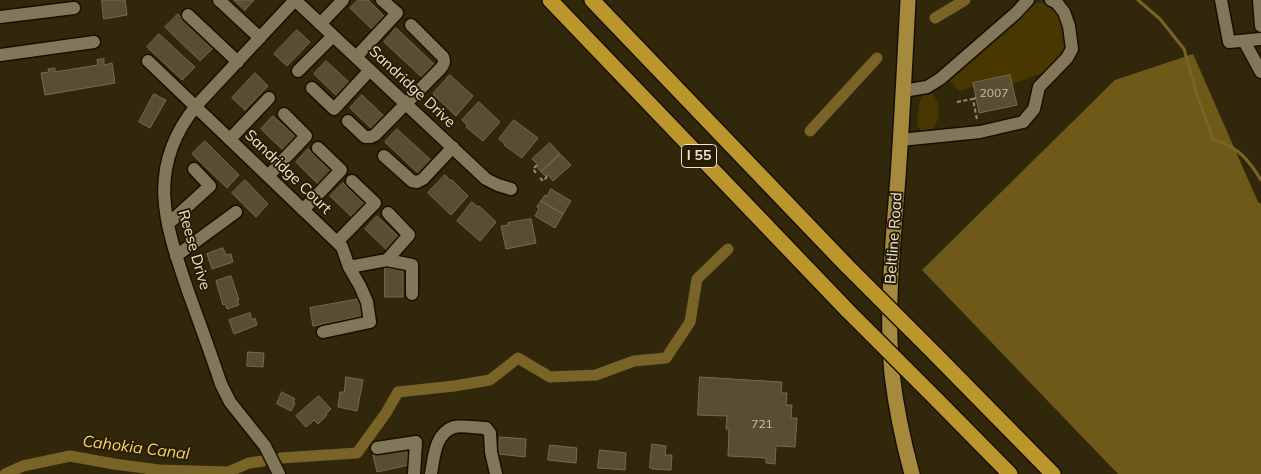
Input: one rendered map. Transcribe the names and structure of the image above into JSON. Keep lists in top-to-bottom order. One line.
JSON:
{"streets":{"highway":["I 55"],"main road":["Beltline Road"],"street":["Sandridge Drive","Sandridge Court","Reese Drive"]},"crossings":[["Sandridge Drive","Reese Drive"],["Sandridge Court","Reese Drive"]],"water":["Cahokia Canal"],"house_numbers":["2007","721"]}
